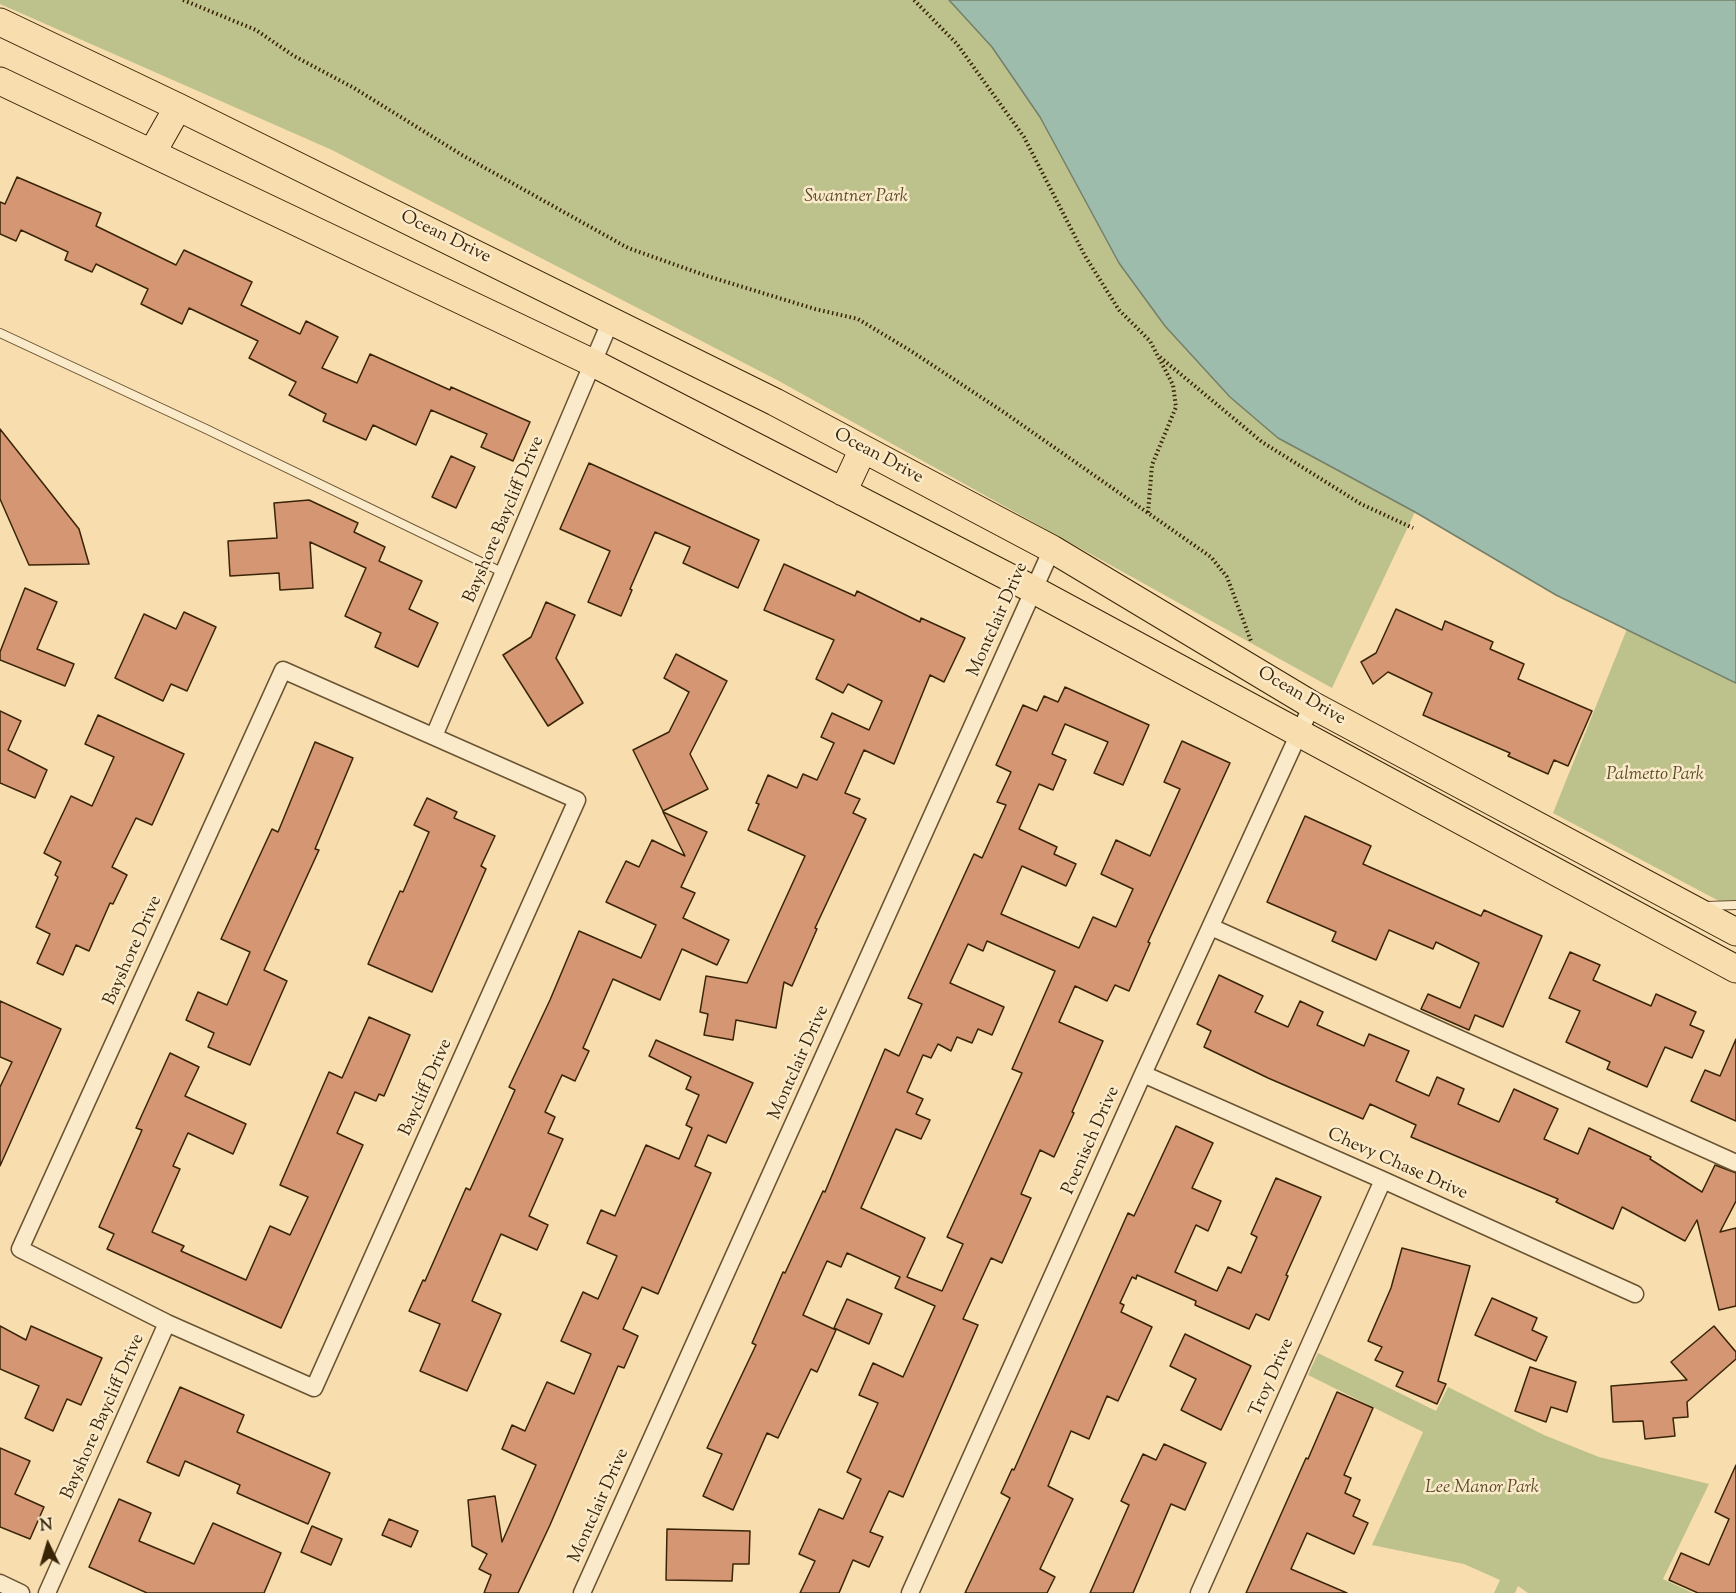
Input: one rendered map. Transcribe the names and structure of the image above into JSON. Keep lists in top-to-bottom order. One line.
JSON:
{"streets":{"main road":["Ocean Drive"],"street":["Bayshore Baycliff Drive","Montclair Drive","Bayshore Drive","Baycliff Drive","Poenisch Drive","Chevy Chase Drive","Troy Drive"]},"crossings":[["Ocean Drive","Bayshore Baycliff Drive"],["Ocean Drive","Montclair Drive"],["Ocean Drive","Poenisch Drive"],["Bayshore Baycliff Drive","Bayshore Drive"],["Bayshore Baycliff Drive","Baycliff Drive"],["Bayshore Drive","Baycliff Drive"],["Poenisch Drive","Chevy Chase Drive"],["Chevy Chase Drive","Troy Drive"]],"parks":["Swantner Park","Palmetto Park","Lee Manor Park"],"north":"top"}
